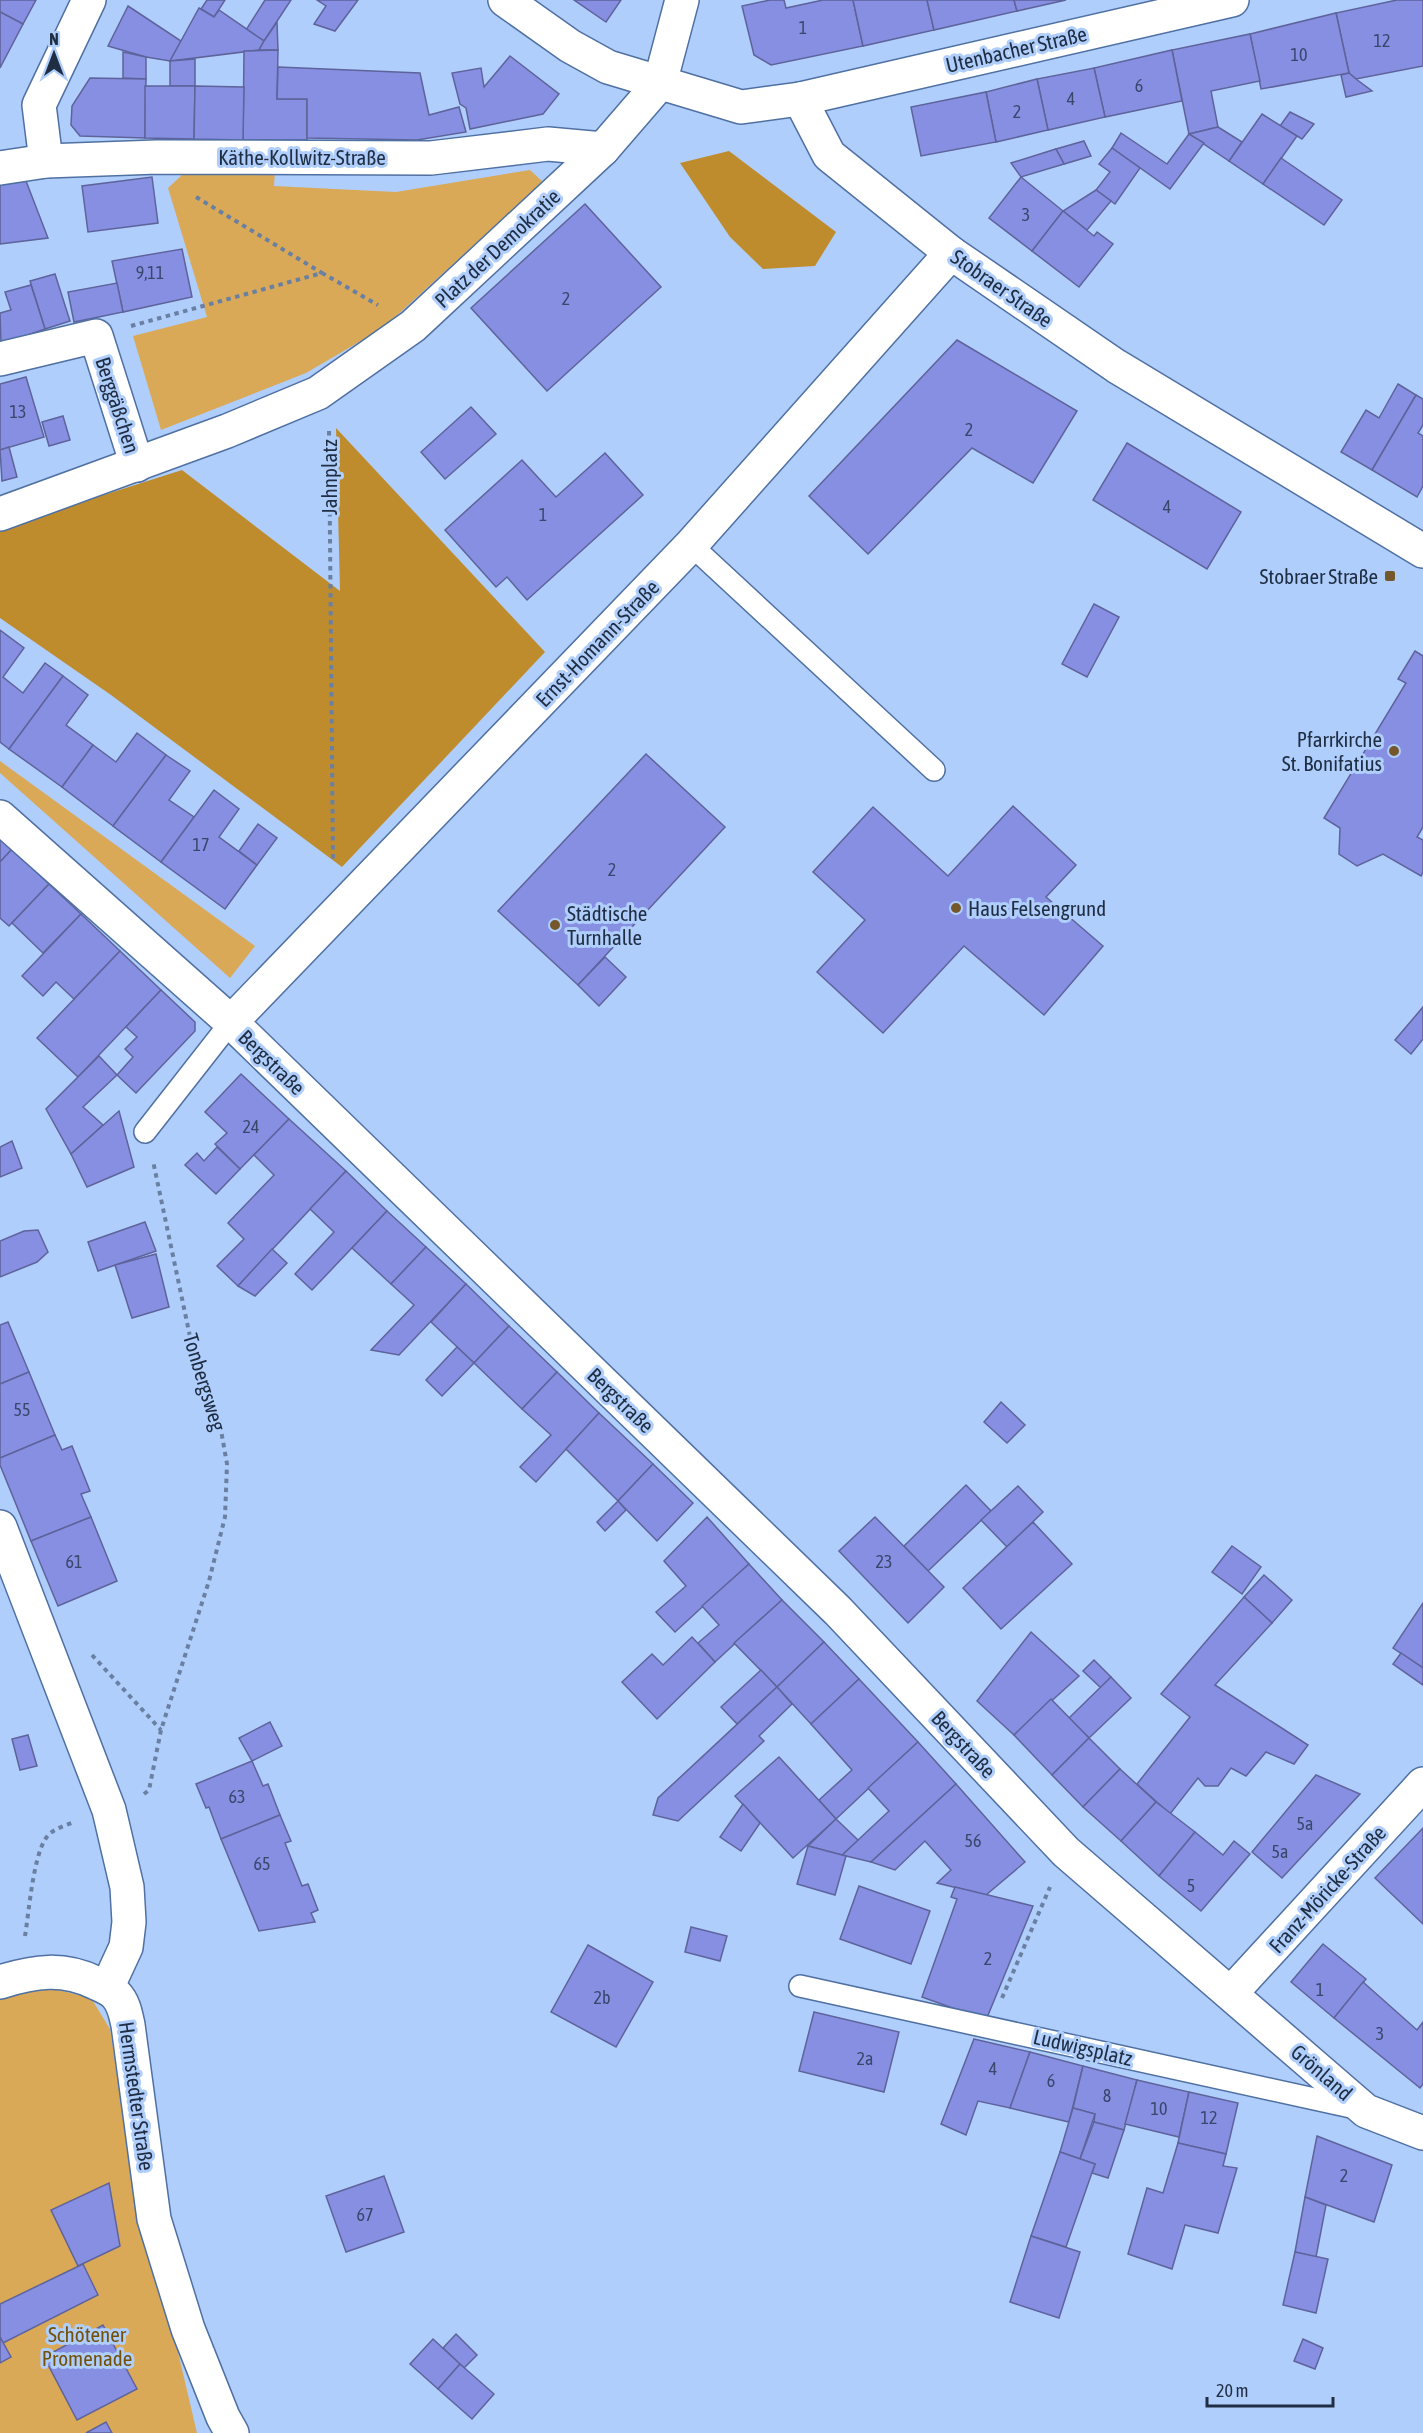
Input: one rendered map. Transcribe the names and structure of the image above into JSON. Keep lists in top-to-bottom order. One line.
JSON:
{"streets":{"street":["Utenbacher Straße","Käthe-Kollwitz-Straße","Platz der Demokratie","Stobraer Straße","Berggäßchen","Ernst-Homann-Straße","Bergstraße","Franz-Möricke-Straße","Grönland","Hermstedter Straße"],"lane":["Ludwigsplatz"],"path":["Jahnplatz","Tonbergsweg"]},"crossings":[["Utenbacher Straße","Stobraer Straße"],["Käthe-Kollwitz-Straße","Platz der Demokratie"],["Platz der Demokratie","Jahnplatz"],["Stobraer Straße","Ernst-Homann-Straße"],["Jahnplatz","Ernst-Homann-Straße"],["Ernst-Homann-Straße","Bergstraße"],["Bergstraße","Franz-Möricke-Straße"],["Bergstraße","Grönland"],["Franz-Möricke-Straße","Grönland"],["Ludwigsplatz","Grönland"]],"parks":["Schötener Promenade"],"places":{"transit":["Stobraer Straße"],"other":["Pfarrkirche St. Bonifatius","Haus Felsengrund","Städtische Turnhalle"]},"house_numbers":["1","12","10","6","4","2","3","9,11","2","13","2","4","1","17","2","24","55","61","23","63","5a","56","5a","65","5","2","1","2b","3","2a","4","6","8","10","12","2","67"],"scale_bar":"20 m","north":"top"}
